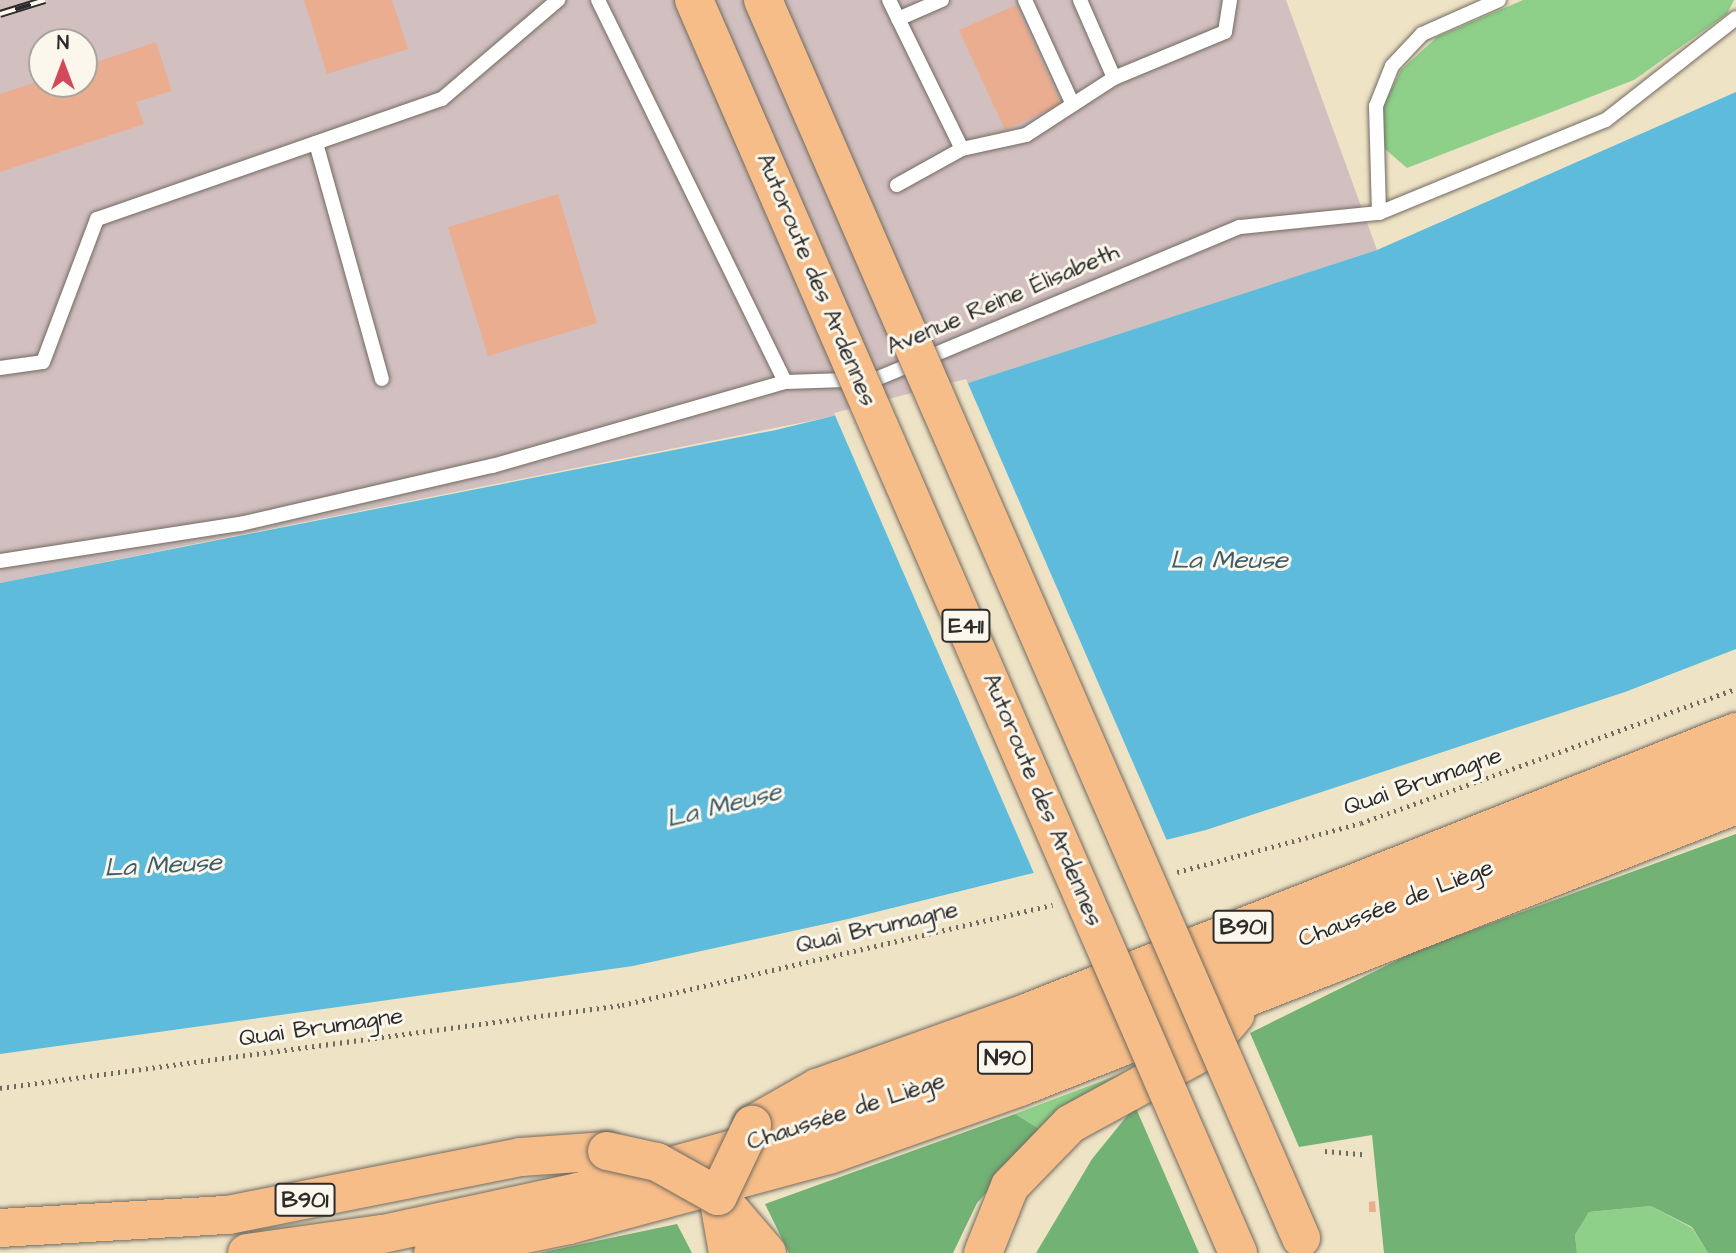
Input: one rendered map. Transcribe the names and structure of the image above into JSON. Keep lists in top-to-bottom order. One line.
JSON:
{"streets":{"main road":["Autoroute des Ardennes","E411","Chaussée de Liège","B901","N90"],"lane":["Avenue Reine Élisabeth"],"path":["Quai Brumagne"]},"water":["La Meuse"],"north":"top"}
